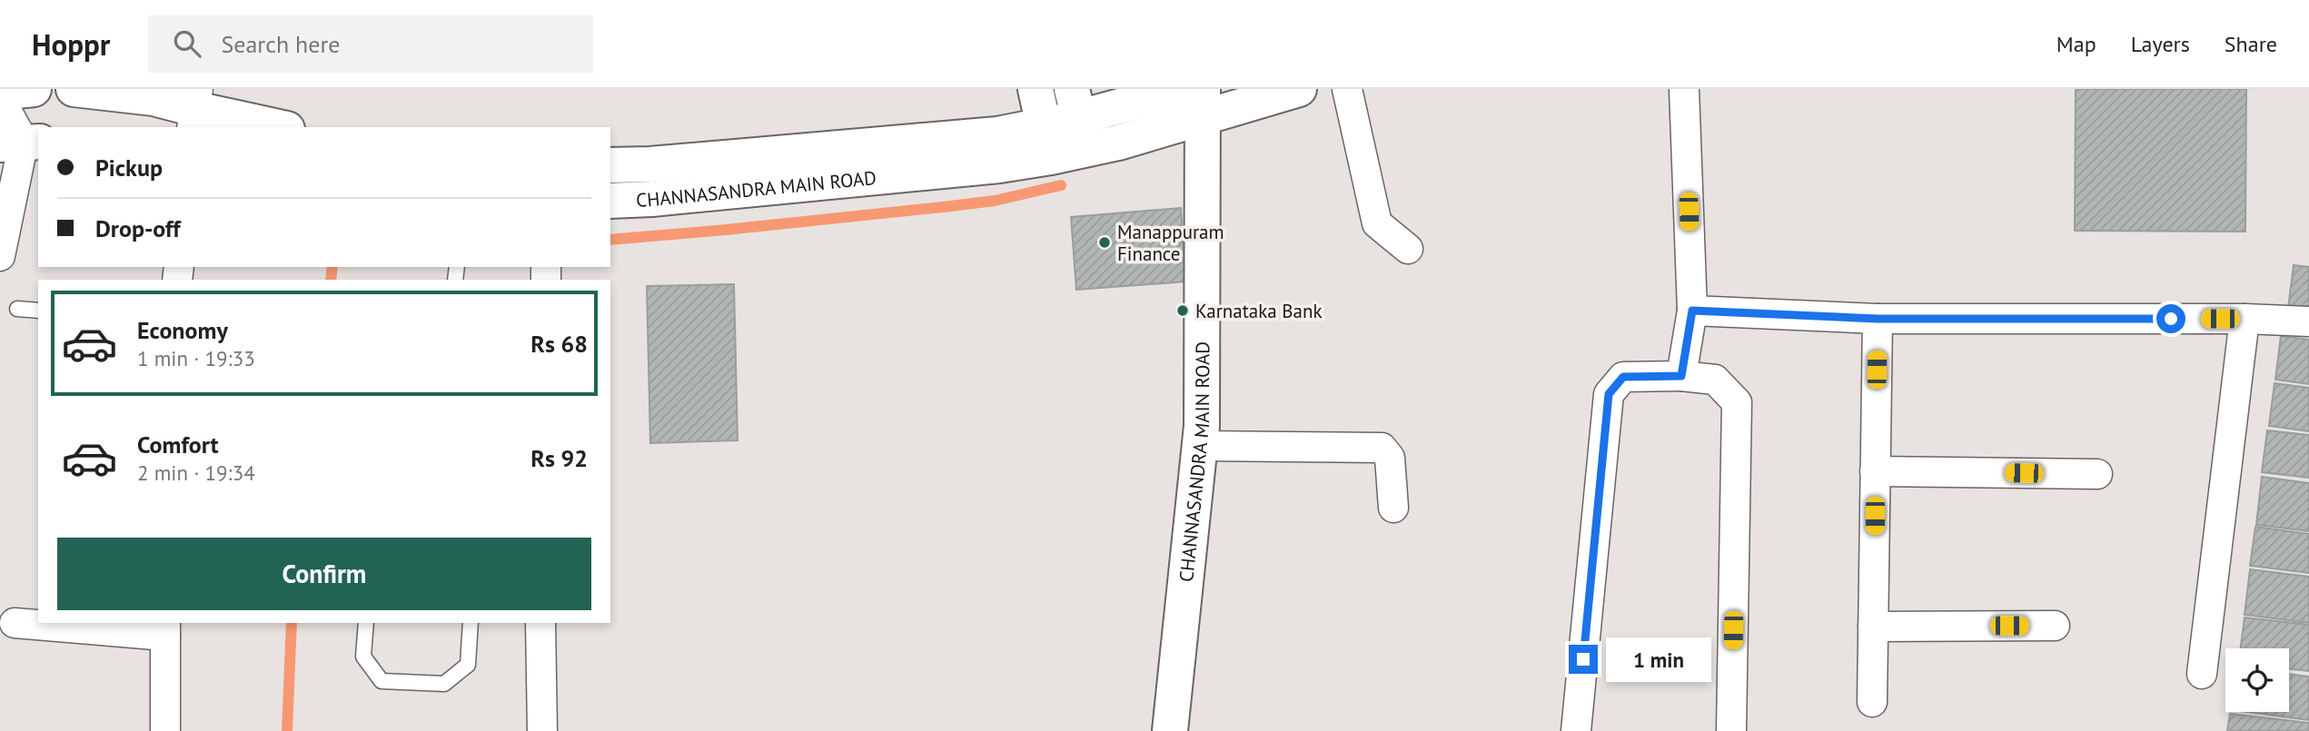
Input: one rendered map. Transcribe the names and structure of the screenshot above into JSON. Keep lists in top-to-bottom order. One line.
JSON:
{"streets":{"main road":["CHANNASANDRA MAIN ROAD"]},"places":["Manappuram Finance","Karnataka Bank"],"page":{"header":"Hoppr","search":"Search here","nav":["Map","Layers","Share"],"banner":["Pickup","Drop-off"],"list":[{"name":"Economy","note":"1 min · 19:33","value":"Rs 68"},{"name":"Comfort","note":"2 min · 19:34","value":"Rs 92"}],"buttons":"Confirm","bubble":"1 min"}}
